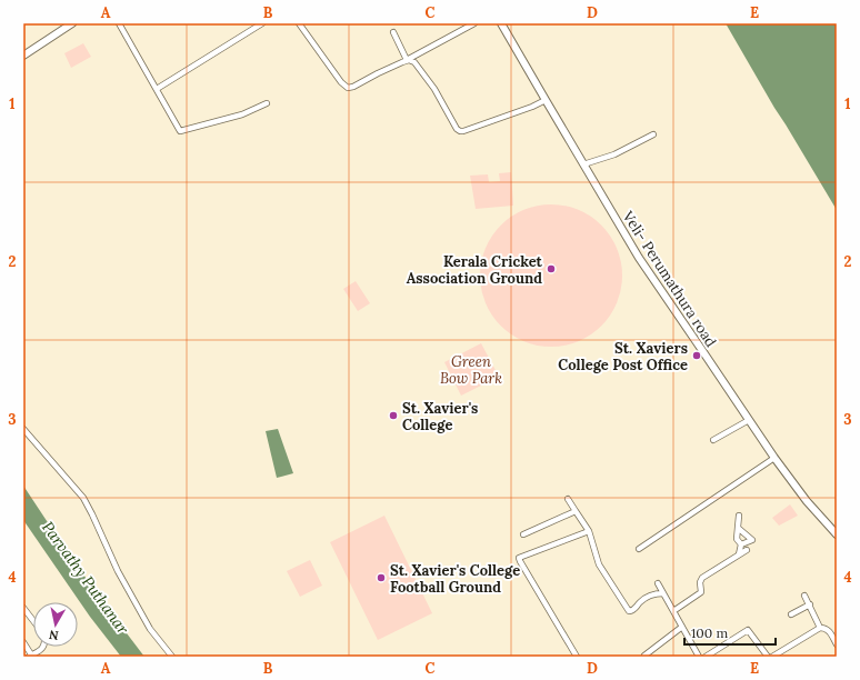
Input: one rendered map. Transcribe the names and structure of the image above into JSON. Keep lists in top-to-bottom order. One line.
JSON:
{"streets":{"main road":["Veli- Perumathura road"]},"water":["Parvathy Puthanar"],"parks":["Green Bow Park"],"places":["Kerala Cricket Association Ground","St. Xaviers College Post Office","St. Xavier's College","St. Xavier's College Football Ground"],"scale_bar":"100 m","north":"bottom","grid":{"columns":["A","B","C","D","E"],"rows":["1","2","3","4"]}}
